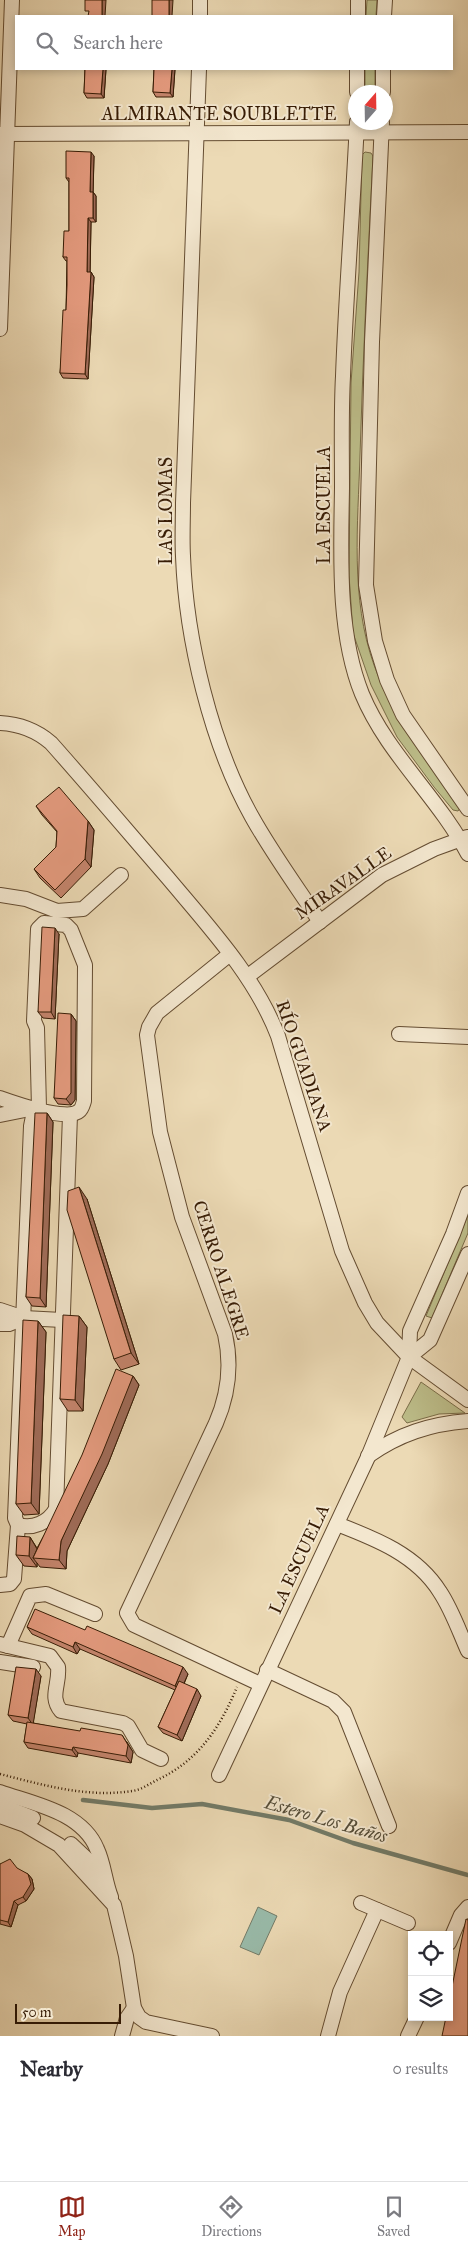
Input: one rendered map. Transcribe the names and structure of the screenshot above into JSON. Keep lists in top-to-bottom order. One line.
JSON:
{"streets":{"street":["ALMIRANTE SOUBLETTE","LA ESCUELA","LAS LOMAS","MIRAVALLE","RÍO GUADIANA","CERRO ALEGRE"]},"crossings":[["ALMIRANTE SOUBLETTE","LAS LOMAS"],["LA ESCUELA","MIRAVALLE"],["LA ESCUELA","RÍO GUADIANA"],["LA ESCUELA","CERRO ALEGRE"],["LAS LOMAS","MIRAVALLE"],["MIRAVALLE","RÍO GUADIANA"],["RÍO GUADIANA","CERRO ALEGRE"]],"water":["Estero Los Baños"],"scale_bar":"50 m","north":"top","page":{"search":"Search here","scale":"50 m","heading":["Nearby","0 results"],"nav":["Map","Directions","Saved"]}}
